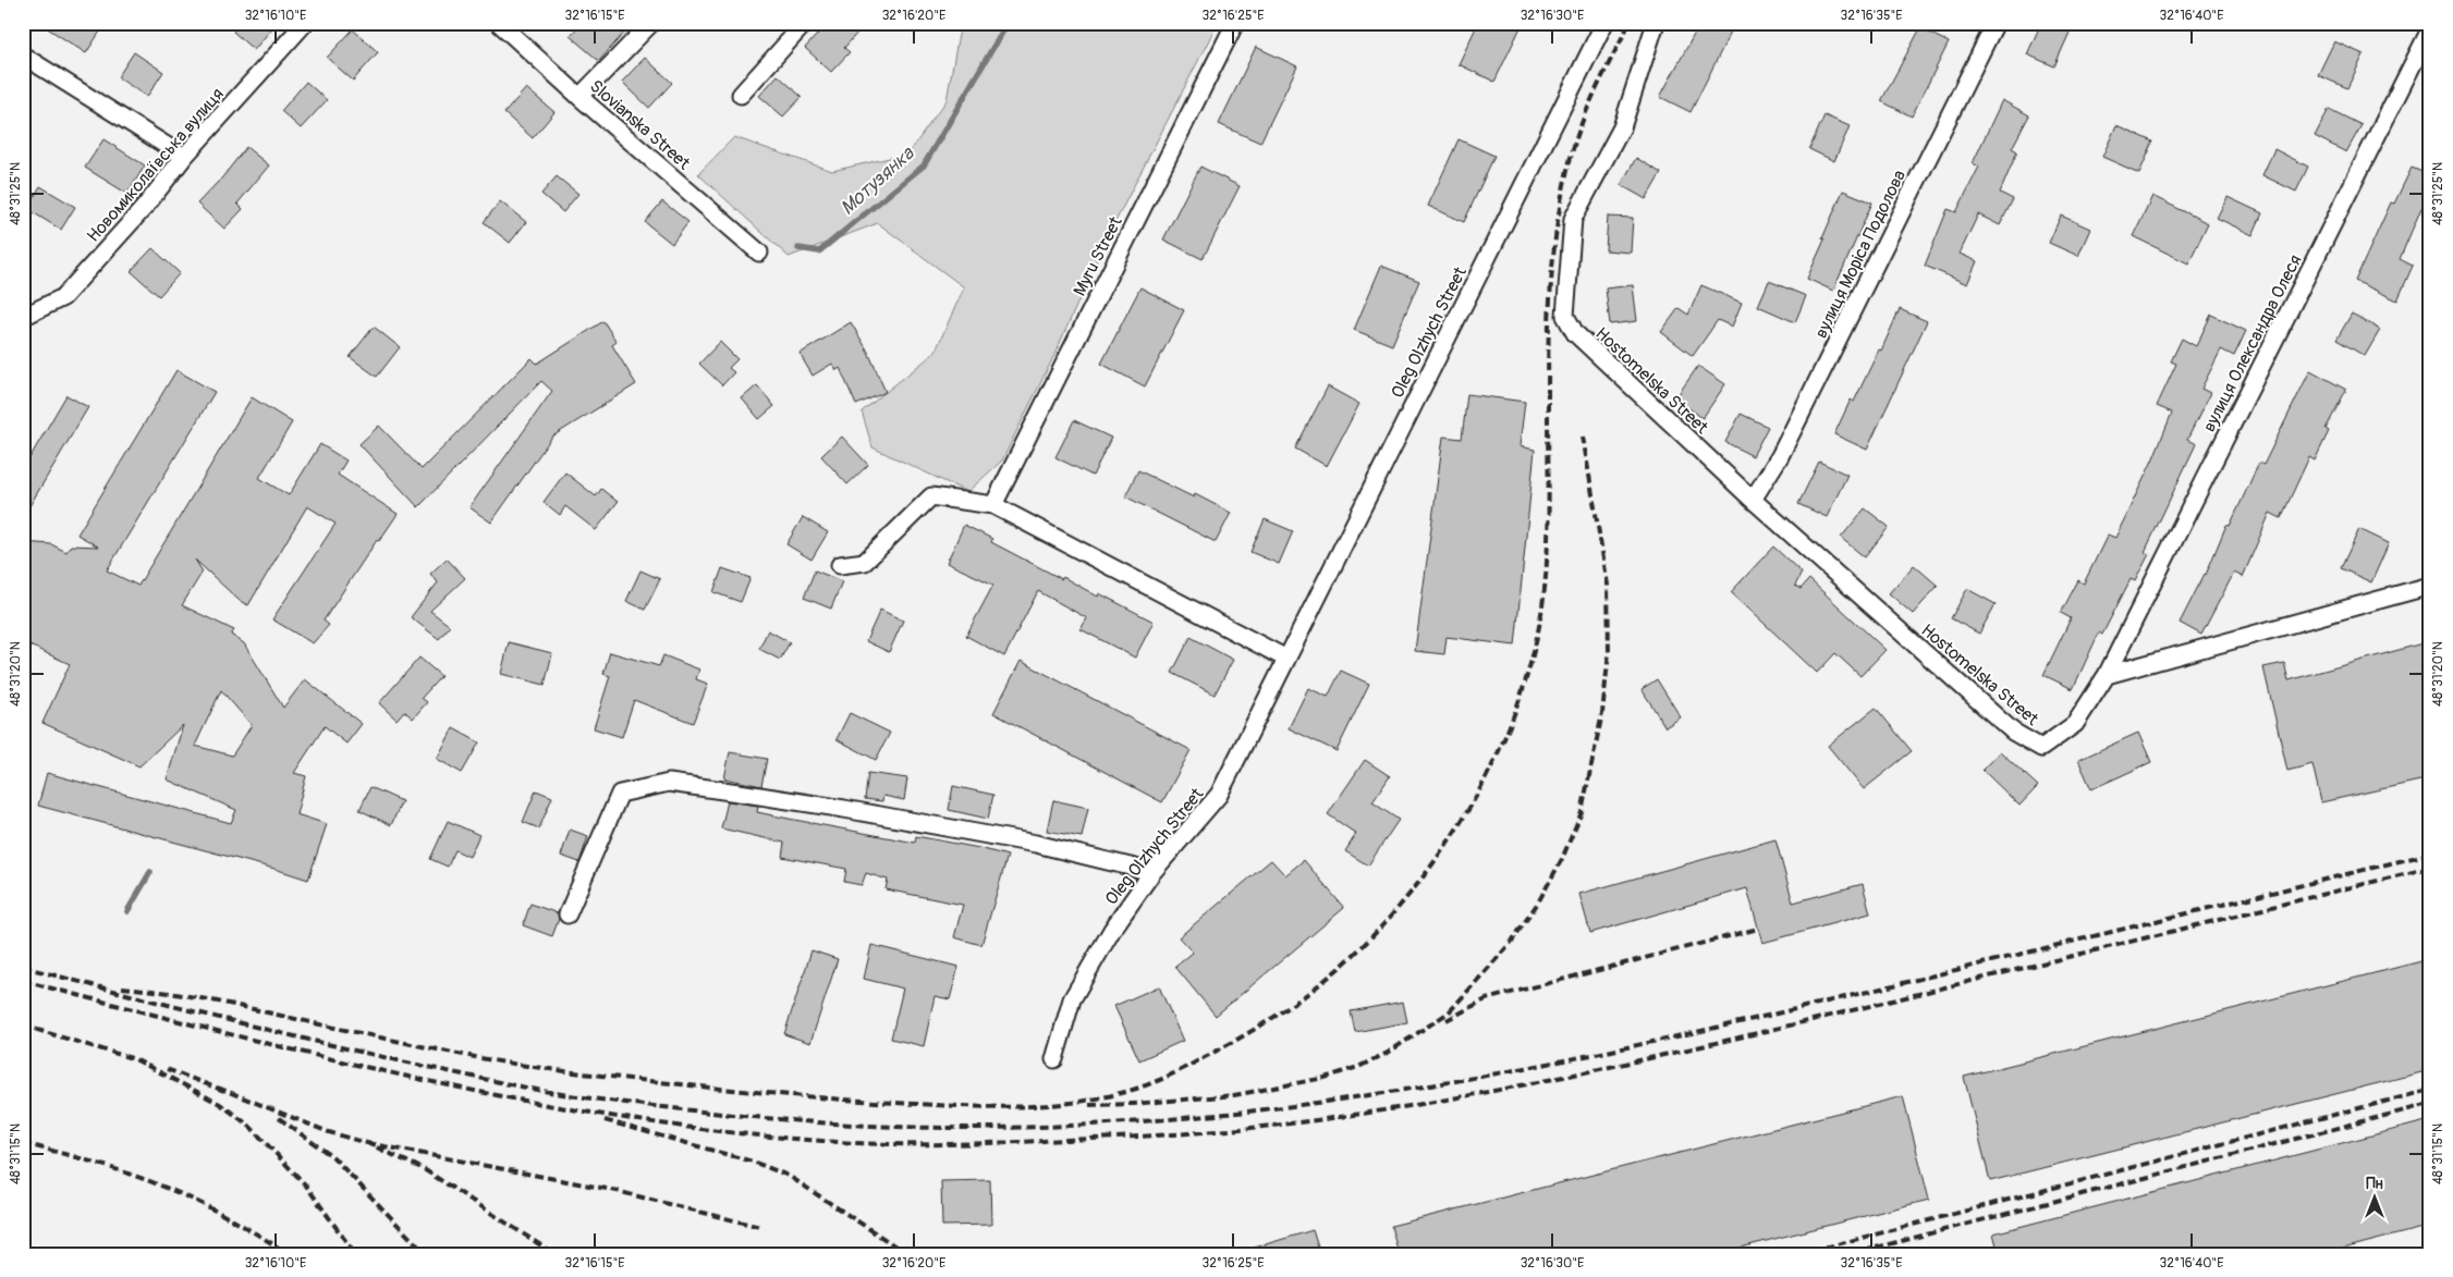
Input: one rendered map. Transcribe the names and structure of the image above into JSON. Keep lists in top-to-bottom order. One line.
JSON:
{"streets":{"street":["Slovianska Street","Новомиколаївська вулиця","вулиця Моріса Подолова","Myru Street","Oleg Olzhych Street","вулиця Олександра Олеся","Hostomelska Street"]},"crossings":[["вулиця Моріса Подолова","Hostomelska Street"],["вулиця Олександра Олеся","Hostomelska Street"]],"water":["Мотузянка"],"north":"top","coordinates":["32°16'10\"E","32°16'15\"E","32°16'20\"E","32°16'25\"E","32°16'30\"E","32°16'35\"E","32°16'40\"E","48°31'25\"N","48°31'20\"N","48°31'15\"N"]}
